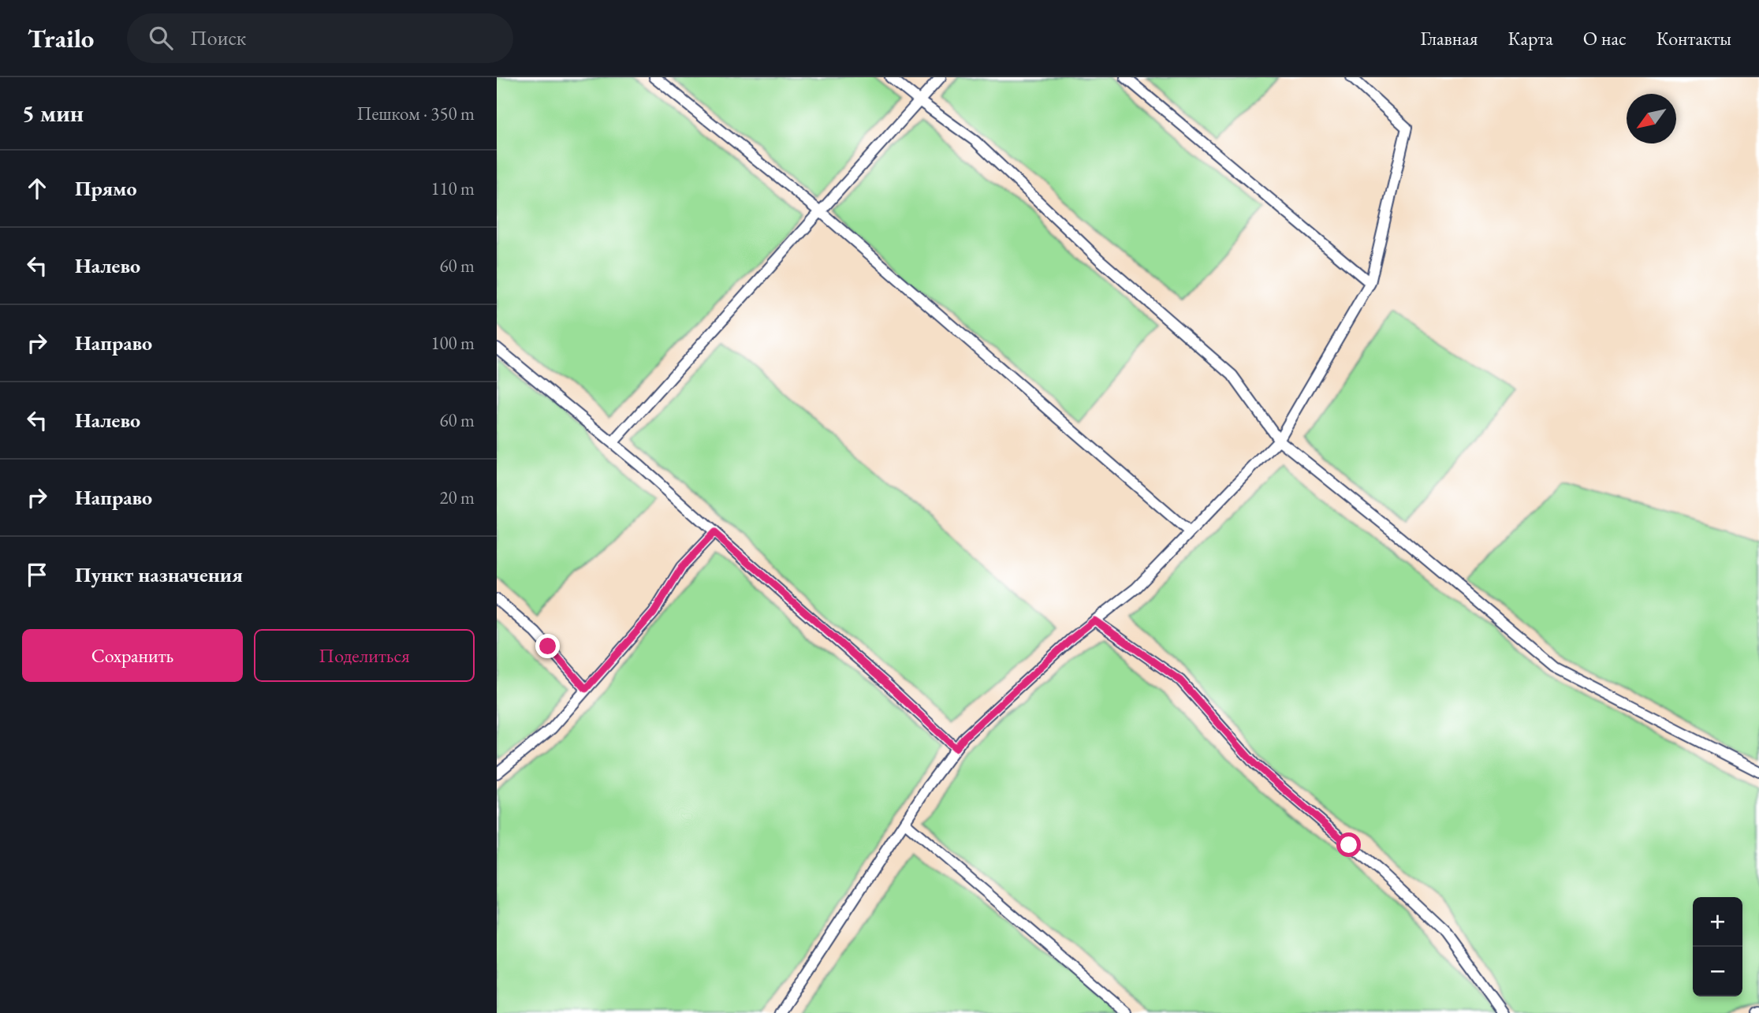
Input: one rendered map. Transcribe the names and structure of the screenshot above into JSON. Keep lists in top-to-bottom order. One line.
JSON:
{"north":"bottom left","page":{"header":"Trailo","search":"Поиск","nav":["Главная","Карта","О нас","Контакты"],"heading":["5 мин","Пешком · 350 m"],"list":[["Прямо","110 m"],["Налево","60 m"],["Направо","100 m"],["Налево","60 m"],["Направо","20 m"],"Пункт назначения"],"buttons":["Сохранить","Поделиться"],"map_buttons":["+","−"]}}
